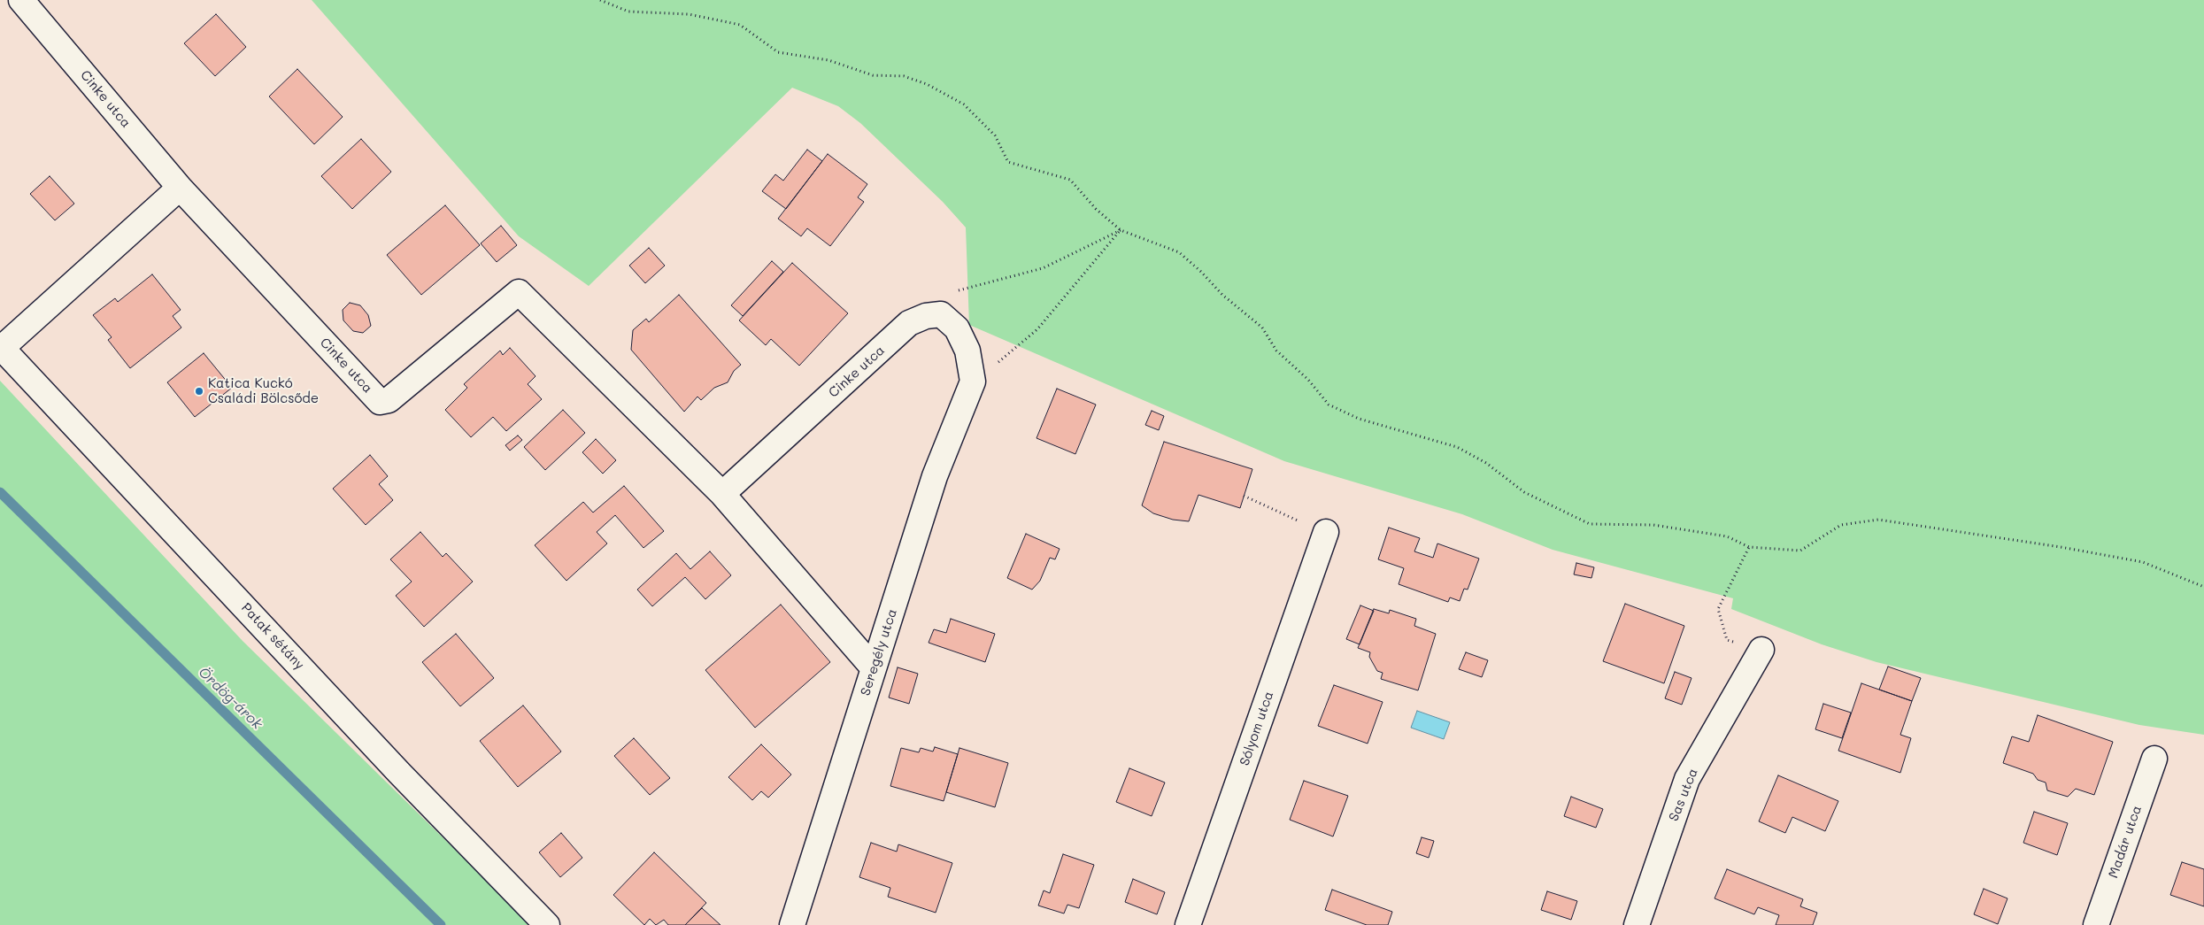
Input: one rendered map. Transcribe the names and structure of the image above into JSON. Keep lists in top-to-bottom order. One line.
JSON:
{"streets":{"street":["Cinke utca","Patak sétány","Seregély utca","Sólyom utca","Sas utca","Madár utca"]},"crossings":[["Cinke utca","Seregély utca"]],"water":["Ördög-árok"],"places":["Katica Kuckó Családi Bölcsőde"]}
